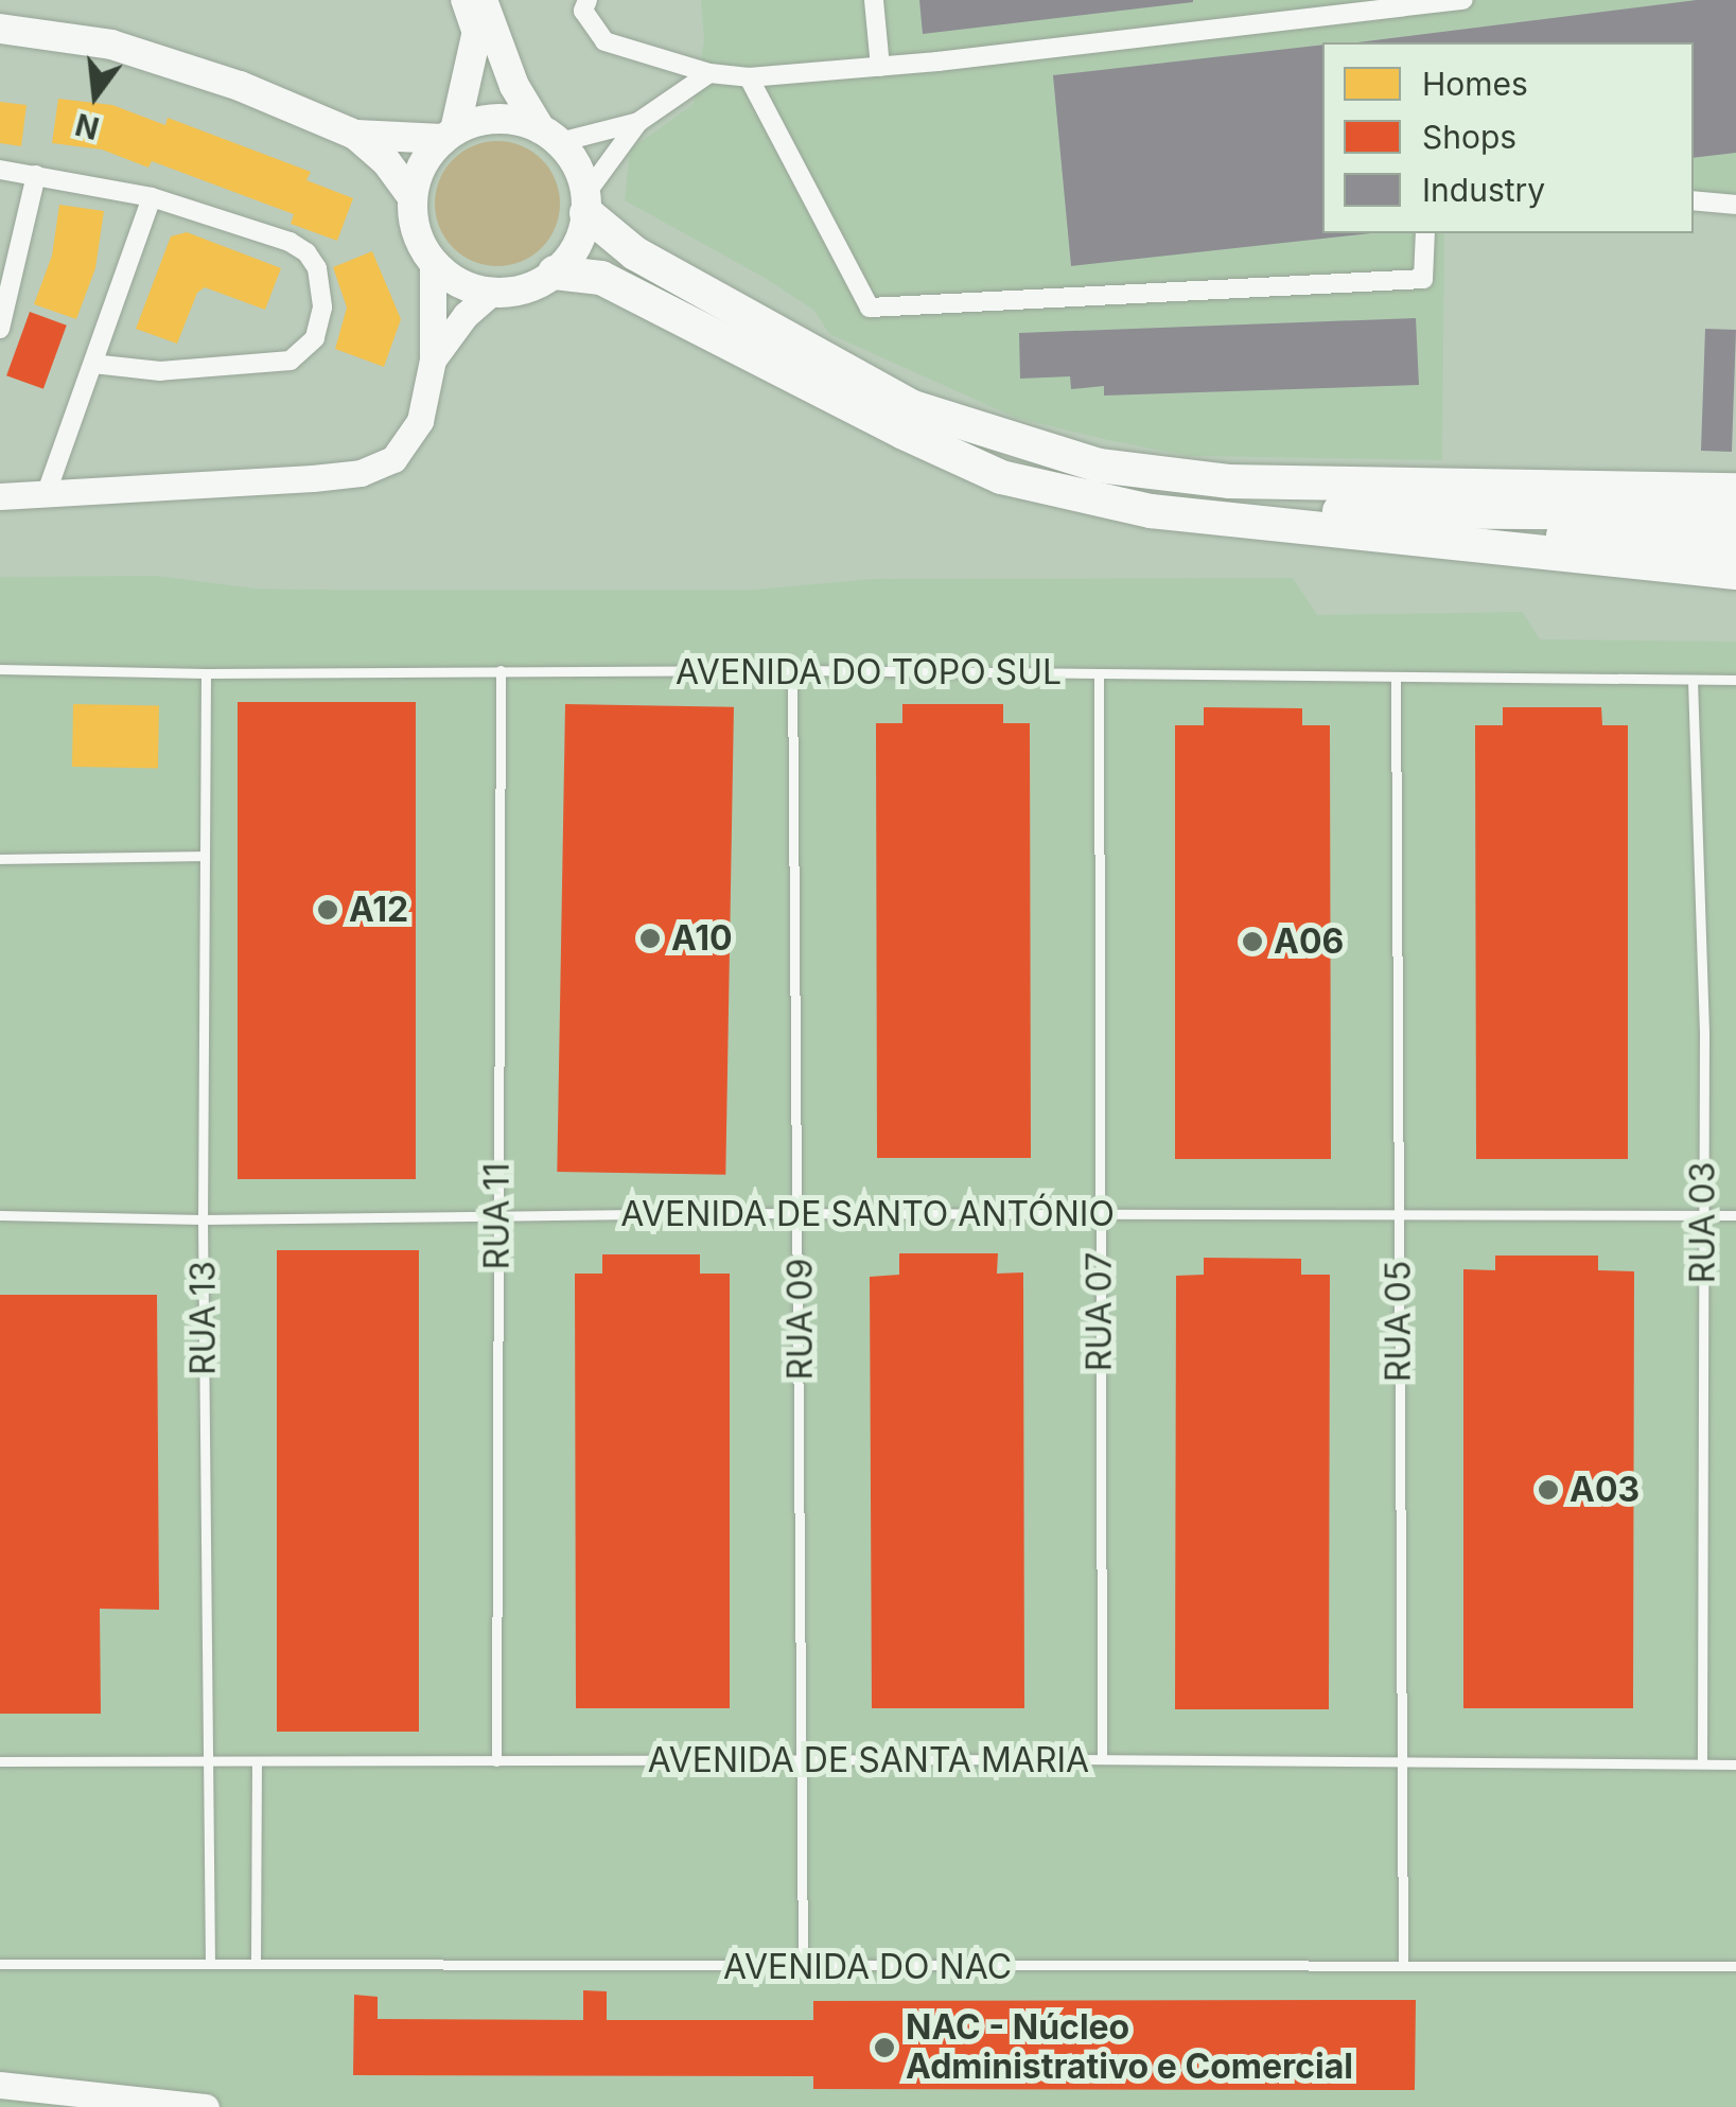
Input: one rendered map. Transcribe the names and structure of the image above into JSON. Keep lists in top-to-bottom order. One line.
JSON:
{"streets":{"lane":["AVENIDA DO TOPO SUL","AVENIDA DE SANTO ANTÓNIO","RUA 11","RUA 03","RUA 07","RUA 13","RUA 09","RUA 05","AVENIDA DE SANTA MARIA","AVENIDA DO NAC"]},"crossings":[["AVENIDA DO TOPO SUL","RUA 11"],["AVENIDA DO TOPO SUL","RUA 03"],["AVENIDA DO TOPO SUL","RUA 07"],["AVENIDA DO TOPO SUL","RUA 13"],["AVENIDA DO TOPO SUL","RUA 09"],["AVENIDA DO TOPO SUL","RUA 05"],["AVENIDA DE SANTO ANTÓNIO","RUA 11"],["AVENIDA DE SANTO ANTÓNIO","RUA 03"],["AVENIDA DE SANTO ANTÓNIO","RUA 07"],["AVENIDA DE SANTO ANTÓNIO","RUA 13"],["AVENIDA DE SANTO ANTÓNIO","RUA 09"],["AVENIDA DE SANTO ANTÓNIO","RUA 05"],["RUA 11","AVENIDA DE SANTA MARIA"],["RUA 03","AVENIDA DE SANTA MARIA"],["RUA 07","AVENIDA DE SANTA MARIA"],["RUA 13","AVENIDA DE SANTA MARIA"],["RUA 13","AVENIDA DO NAC"],["RUA 09","AVENIDA DE SANTA MARIA"],["RUA 09","AVENIDA DO NAC"],["RUA 05","AVENIDA DE SANTA MARIA"],["RUA 05","AVENIDA DO NAC"]],"places":["A12","A10","A06","A03","NAC - Núcleo Administrativo e Comercial"],"legend":["Homes","Shops","Industry"],"north":"bottom"}
